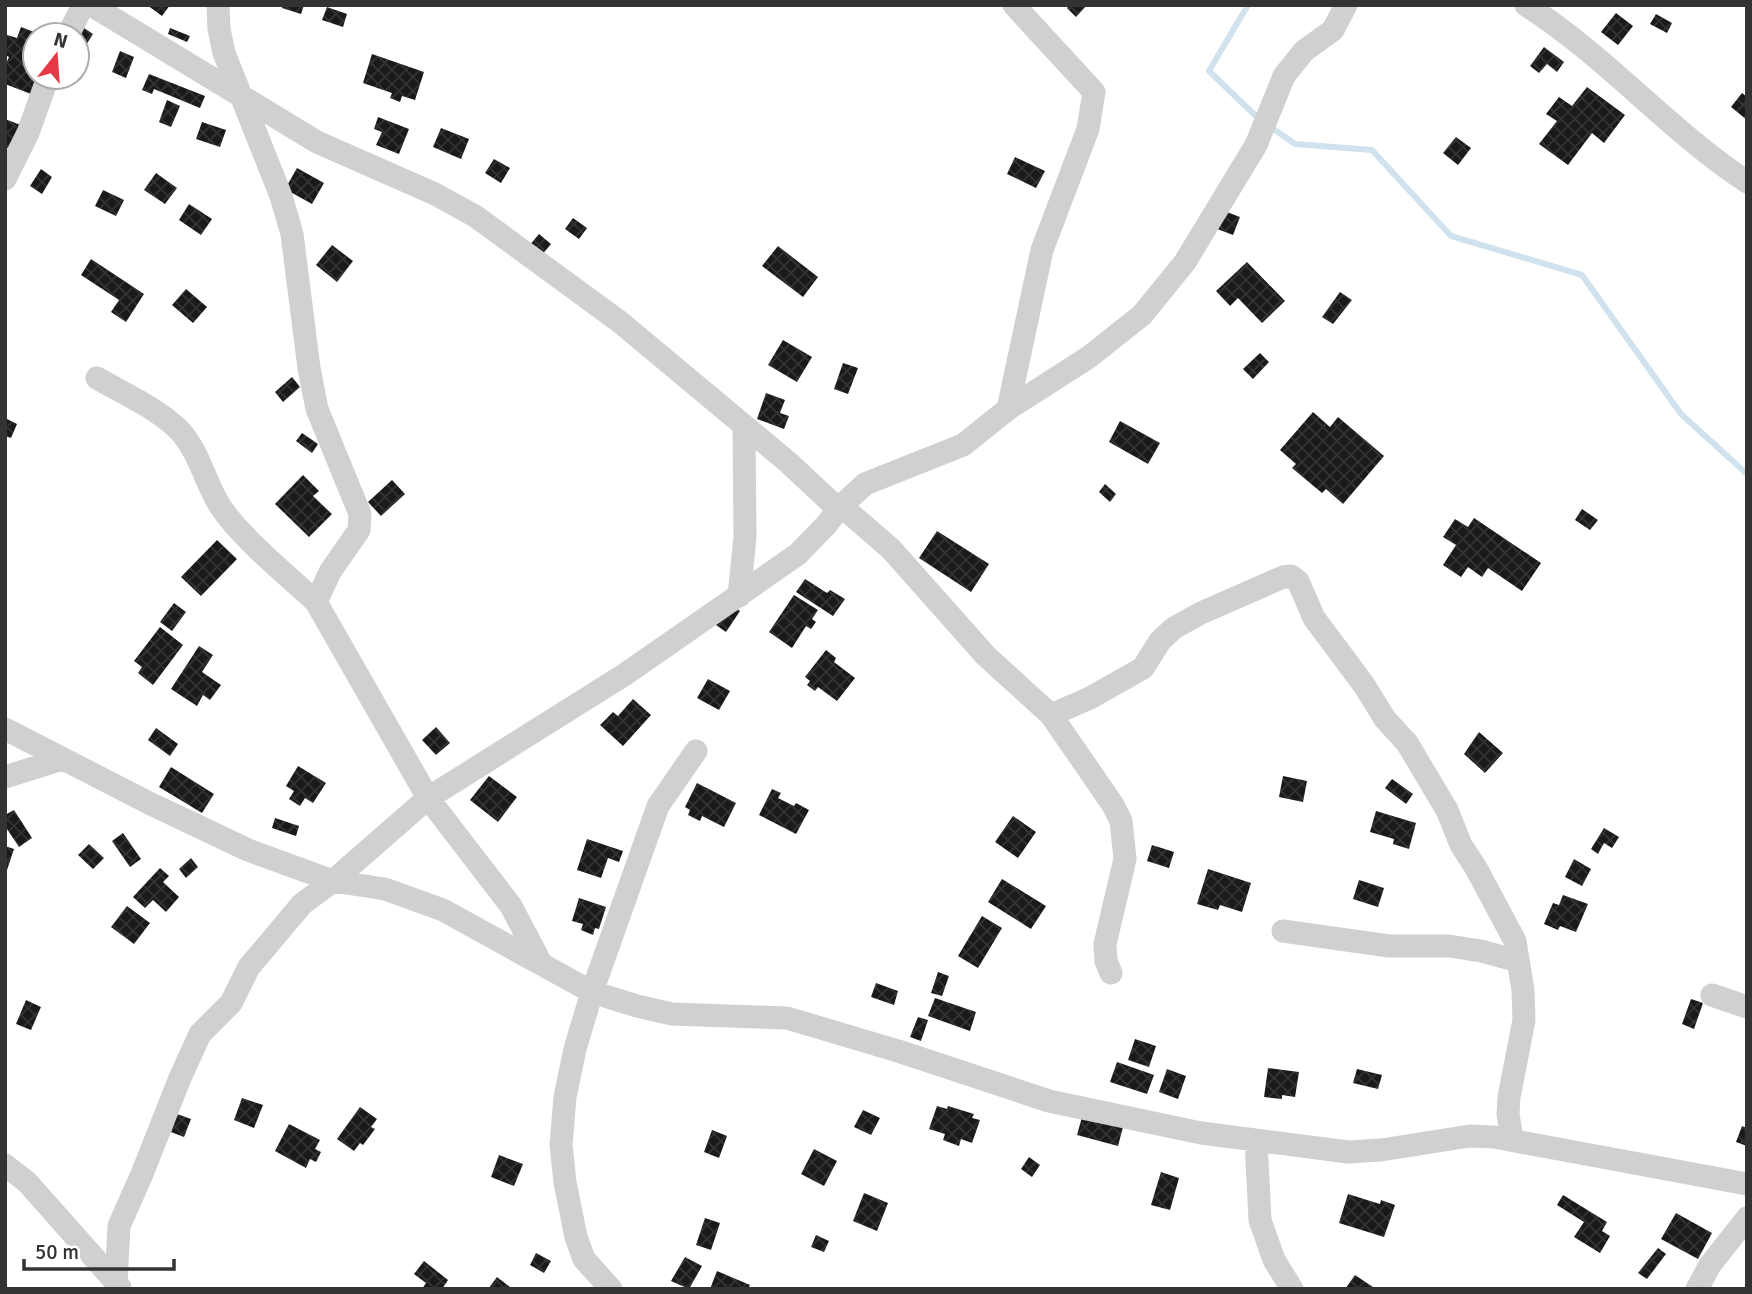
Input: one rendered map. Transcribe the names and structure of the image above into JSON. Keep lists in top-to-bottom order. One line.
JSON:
{"scale_bar":"50 m","north":"top"}
